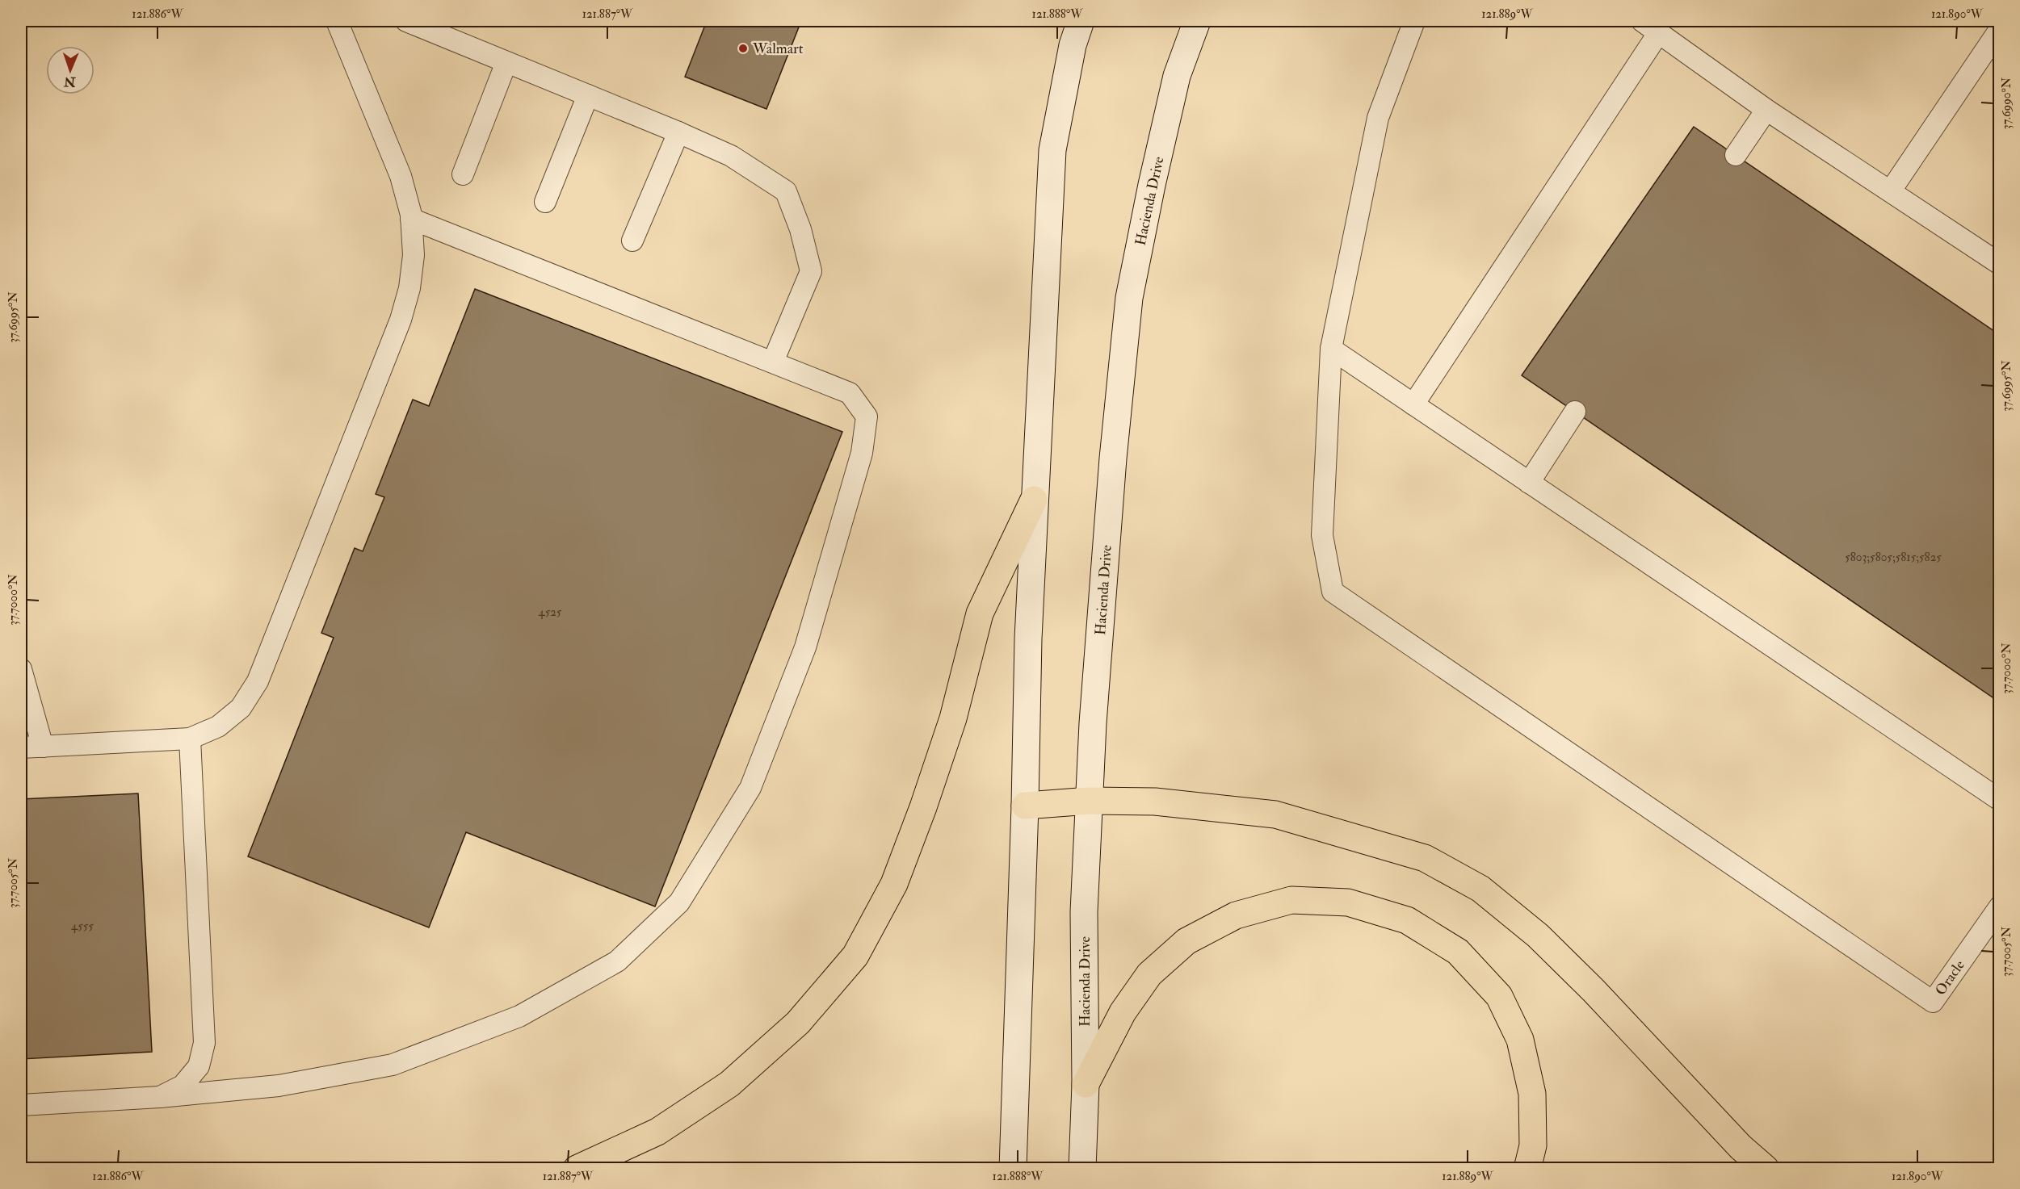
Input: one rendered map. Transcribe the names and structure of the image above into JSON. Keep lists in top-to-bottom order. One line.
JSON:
{"streets":{"main road":["Hacienda Drive"],"lane":["Oracle"]},"places":["Walmart"],"house_numbers":["5803;5805;5815;5825","4525","4555"],"north":"bottom","coordinates":["121.886°W","121.887°W","121.888°W","121.889°W","121.890°W","37.6990°N","37.6995°N","37.7000°N","37.7005°N"]}
